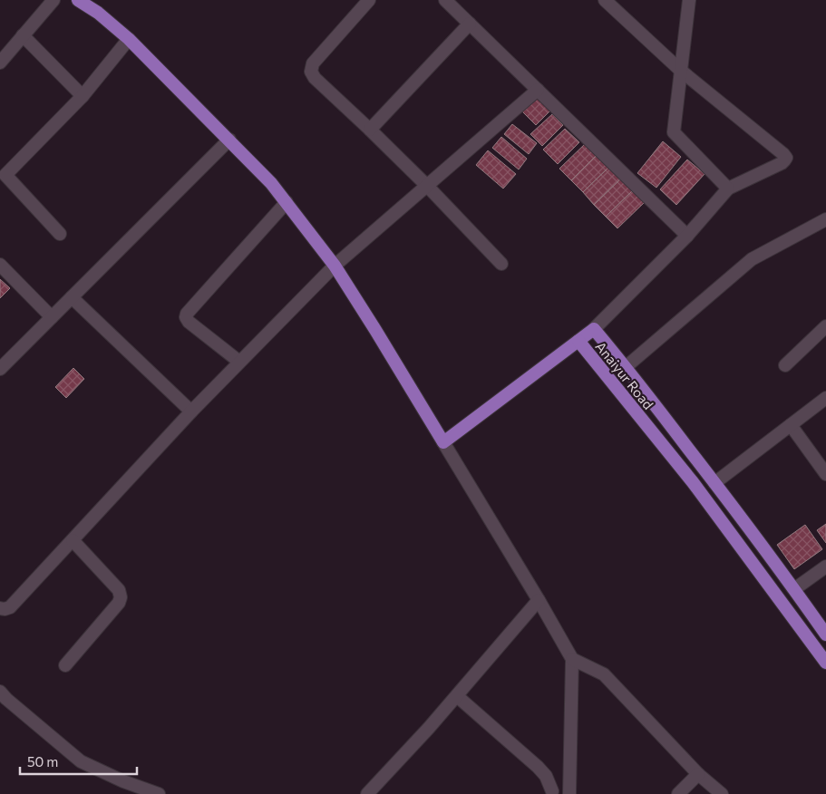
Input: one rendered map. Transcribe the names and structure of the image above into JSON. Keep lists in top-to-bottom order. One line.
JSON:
{"streets":{"main road":["Anaiyur Road"]},"scale_bar":"50 m"}
